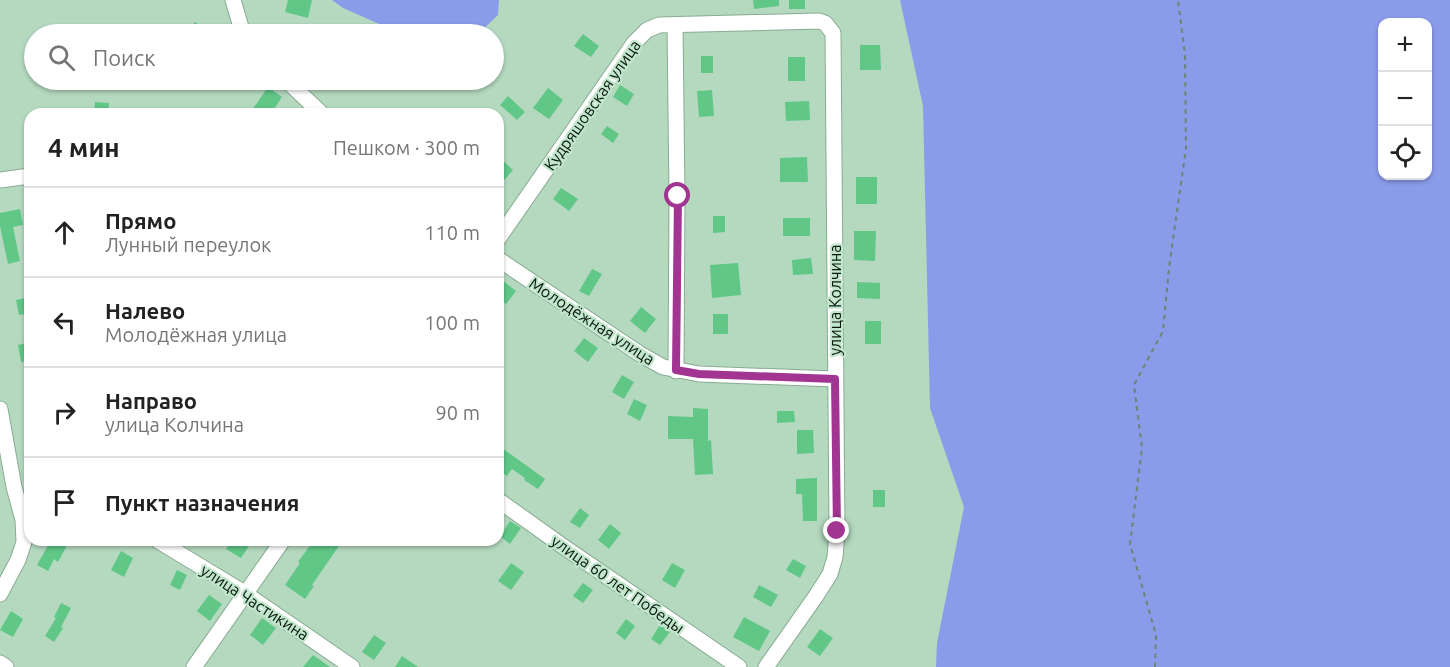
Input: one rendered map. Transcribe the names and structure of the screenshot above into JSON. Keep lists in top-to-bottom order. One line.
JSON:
{"streets":{"street":["Кудряшовская улица","улица Колчина","Молодёжная улица","улица 60 лет Победы","улица Частикина"]},"crossings":[["Кудряшовская улица","улица Колчина"],["улица Колчина","Молодёжная улица"]],"page":{"map_buttons":["+","−"],"search":"Поиск","heading":["4 мин","Пешком · 300 m"],"list":[["Прямо","Лунный переулок","110 m"],["Налево","Молодёжная улица","100 m"],["Направо","улица Колчина","90 m"],"Пункт назначения"]}}
